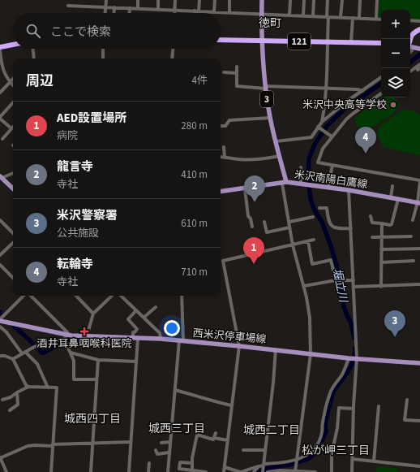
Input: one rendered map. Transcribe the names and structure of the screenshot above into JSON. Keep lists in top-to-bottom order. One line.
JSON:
{"streets":{"highway":["121"],"main road":["3","米沢南陽白鷹線","西米沢停車場線"]},"crossings":[["121","米沢南陽白鷹線"]],"districts":["徳町","城西四丁目","城西三丁目","城西二丁目","松が岬三丁目"],"water":["堀立川"],"places":{"other":["米沢中央高等学校"],"health":["酒井耳鼻咽喉科医院"]},"page":{"map_buttons":["+","−"],"search":"ここで検索","heading":["周辺","4件"],"list":[{"mark":"1","name":"AED設置場所","note":"病院","value":"280 m"},{"mark":"2","name":"龍言寺","note":"寺社","value":"410 m"},{"mark":"3","name":"米沢警察署","note":"公共施設","value":"610 m"},{"mark":"4","name":"転輪寺","note":"寺社","value":"710 m"}],"pins":["4","2","1","3"]}}
